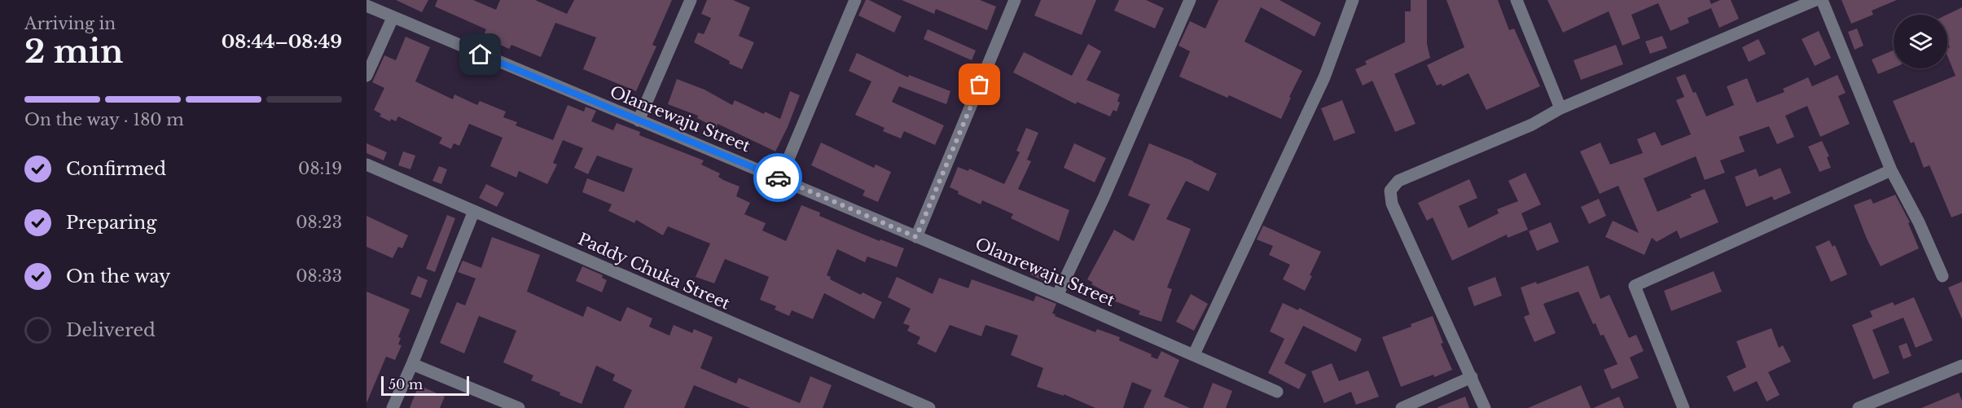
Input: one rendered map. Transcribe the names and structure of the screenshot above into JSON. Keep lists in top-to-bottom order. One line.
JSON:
{"streets":{"street":["Olanrewaju Street","Paddy Chuka Street"]},"scale_bar":"50 m","page":{"heading":["2 min","Arriving in","08:44–08:49"],"bar":"On the way · 180 m","list":[["Confirmed","08:19"],["Preparing","08:23"],["On the way","08:33"],"Delivered"],"scale":"50 m"}}
